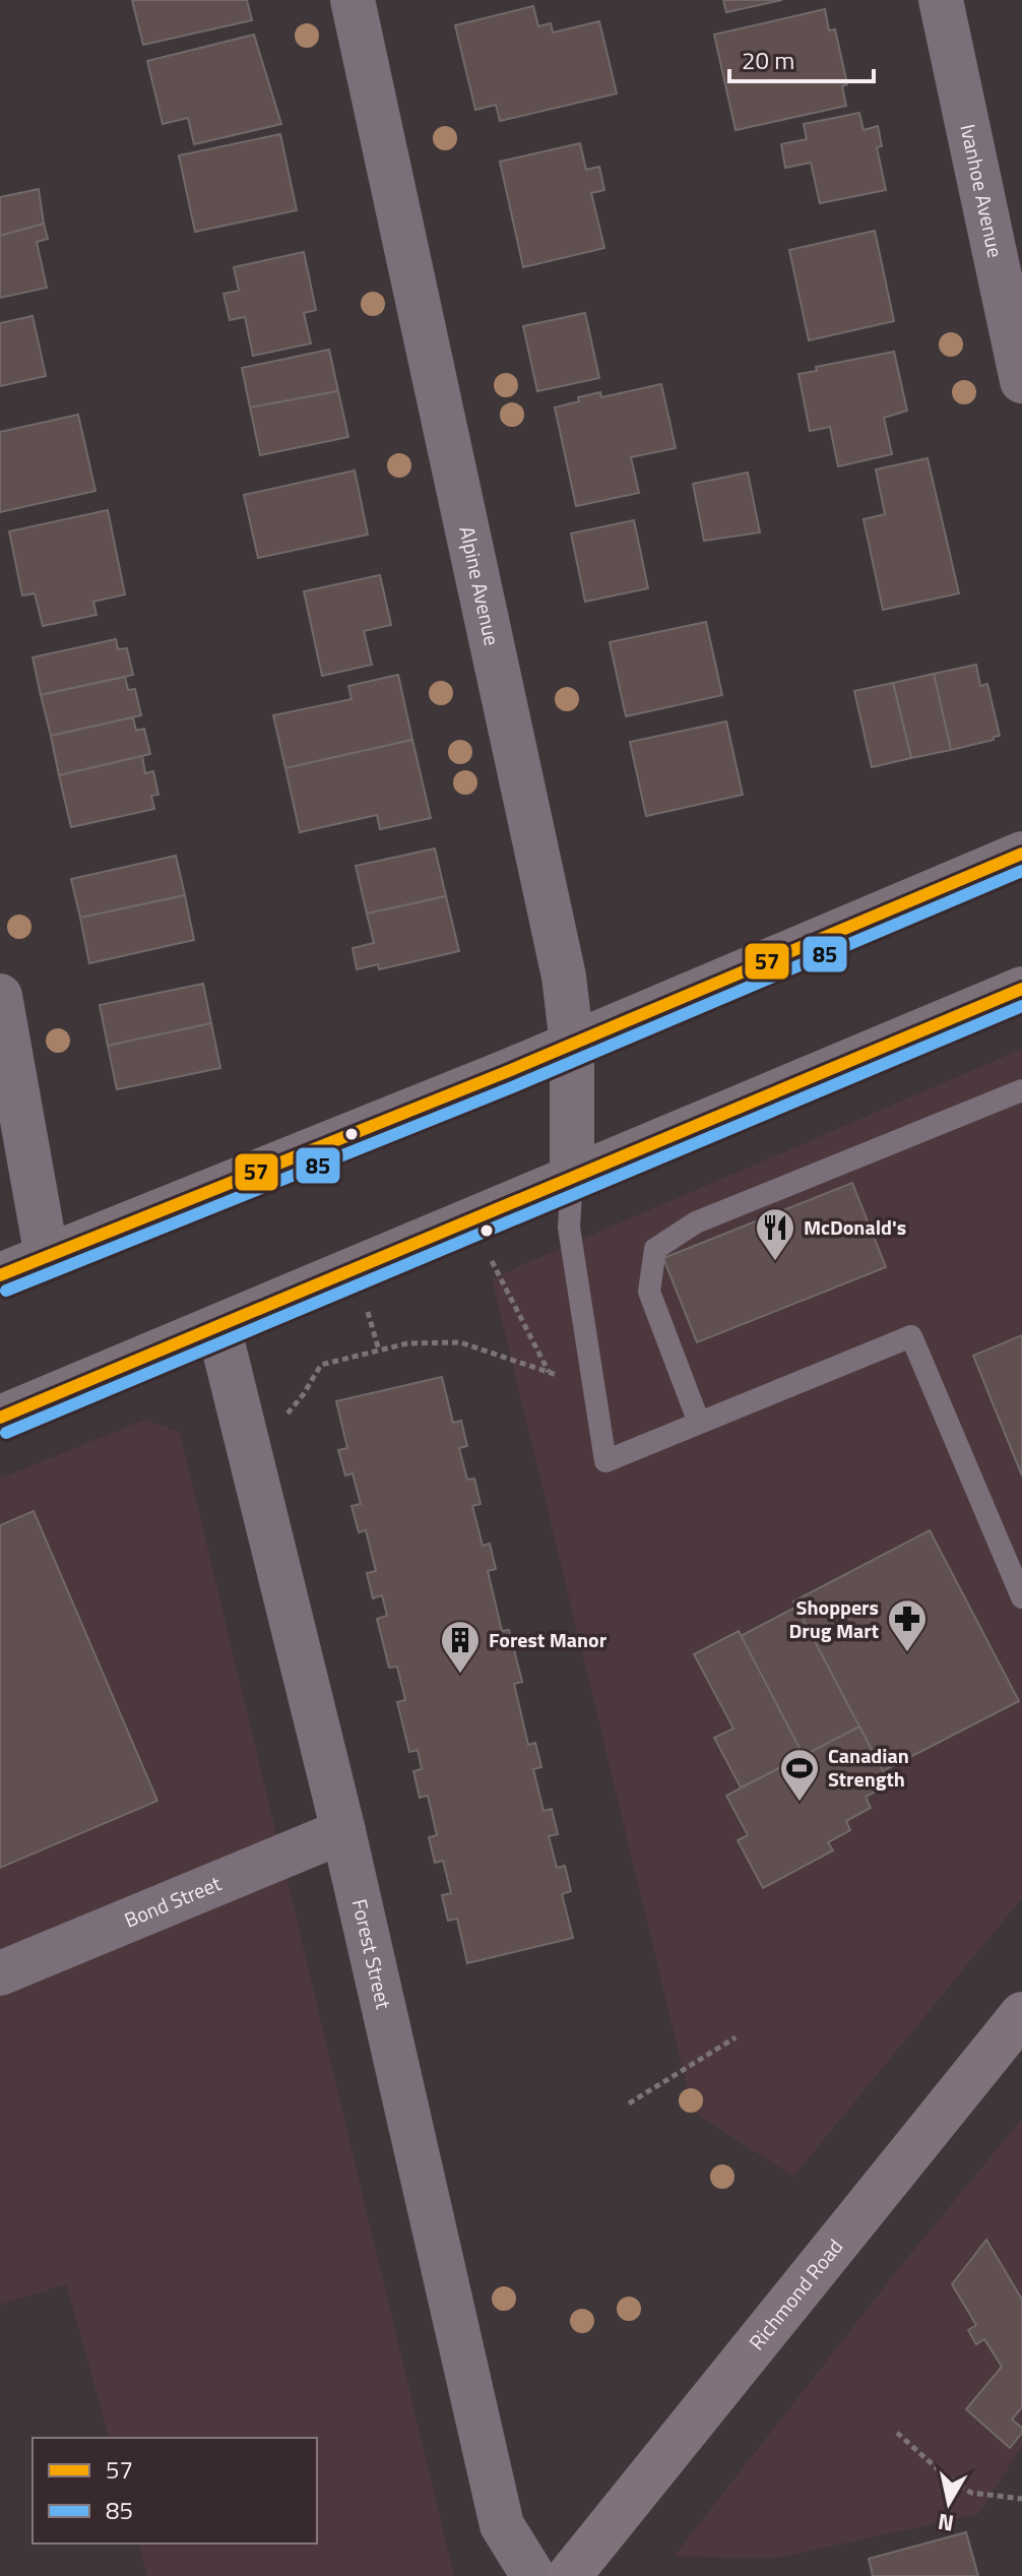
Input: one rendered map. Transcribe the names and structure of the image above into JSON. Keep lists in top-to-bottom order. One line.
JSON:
{"streets":{"main road":["Richmond Road"],"street":["Ivanhoe Avenue","Alpine Avenue","Bond Street","Forest Street"]},"crossings":[["Bond Street","Forest Street"]],"places":{"restaurant":["McDonald's"],"pharmacy":["Shoppers Drug Mart"],"building":["Forest Manor"],"sports":["Canadian Strength"]},"lines":["transit line 57","transit line 85"],"legend":["57","85"],"scale_bar":"20 m","north":"bottom"}
